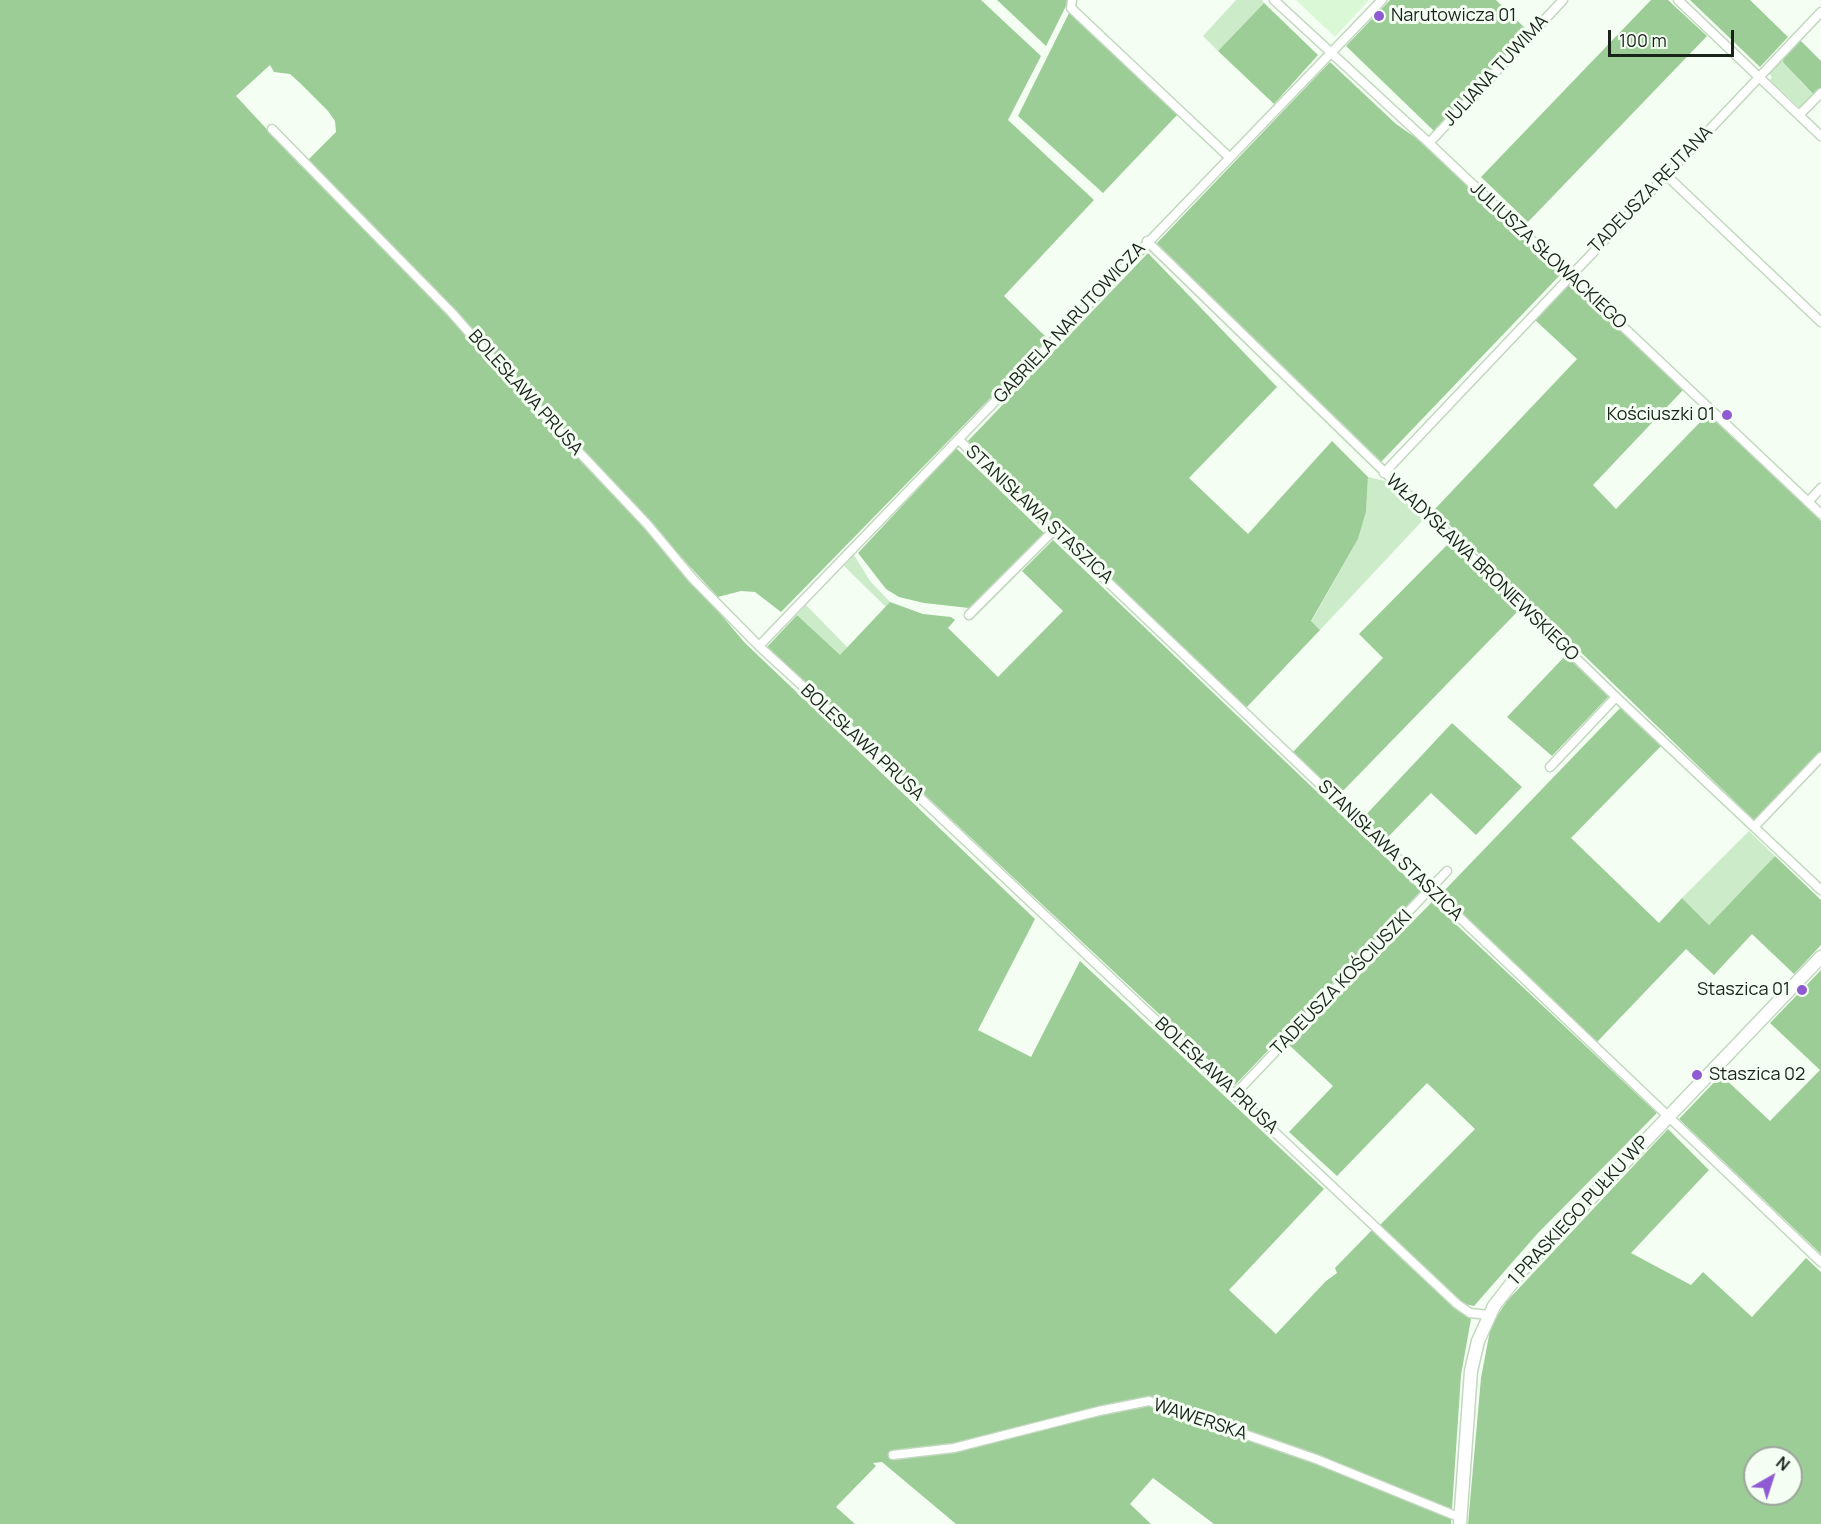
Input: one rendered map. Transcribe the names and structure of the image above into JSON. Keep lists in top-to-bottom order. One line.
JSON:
{"streets":{"street":["JULIANA TUWIMA","TADEUSZA REJTANA","JULIUSZA SŁOWACKIEGO","GABRIELA NARUTOWICZA","BOLESŁAWA PRUSA","STANISŁAWA STASZICA","WŁADYSŁAWA BRONIEWSKIEGO","TADEUSZA KOŚCIUSZKI","1 PRASKIEGO PUŁKU WP","WAWERSKA"]},"crossings":[["JULIANA TUWIMA","JULIUSZA SŁOWACKIEGO"],["TADEUSZA REJTANA","JULIUSZA SŁOWACKIEGO"],["TADEUSZA REJTANA","WŁADYSŁAWA BRONIEWSKIEGO"],["JULIUSZA SŁOWACKIEGO","GABRIELA NARUTOWICZA"],["GABRIELA NARUTOWICZA","BOLESŁAWA PRUSA"],["GABRIELA NARUTOWICZA","STANISŁAWA STASZICA"],["GABRIELA NARUTOWICZA","WŁADYSŁAWA BRONIEWSKIEGO"],["BOLESŁAWA PRUSA","TADEUSZA KOŚCIUSZKI"],["BOLESŁAWA PRUSA","1 PRASKIEGO PUŁKU WP"],["STANISŁAWA STASZICA","TADEUSZA KOŚCIUSZKI"],["STANISŁAWA STASZICA","1 PRASKIEGO PUŁKU WP"],["1 PRASKIEGO PUŁKU WP","WAWERSKA"]],"places":["Narutowicza 01","Kościuszki 01","Staszica 01","Staszica 02"],"scale_bar":"100 m","north":"top right"}
